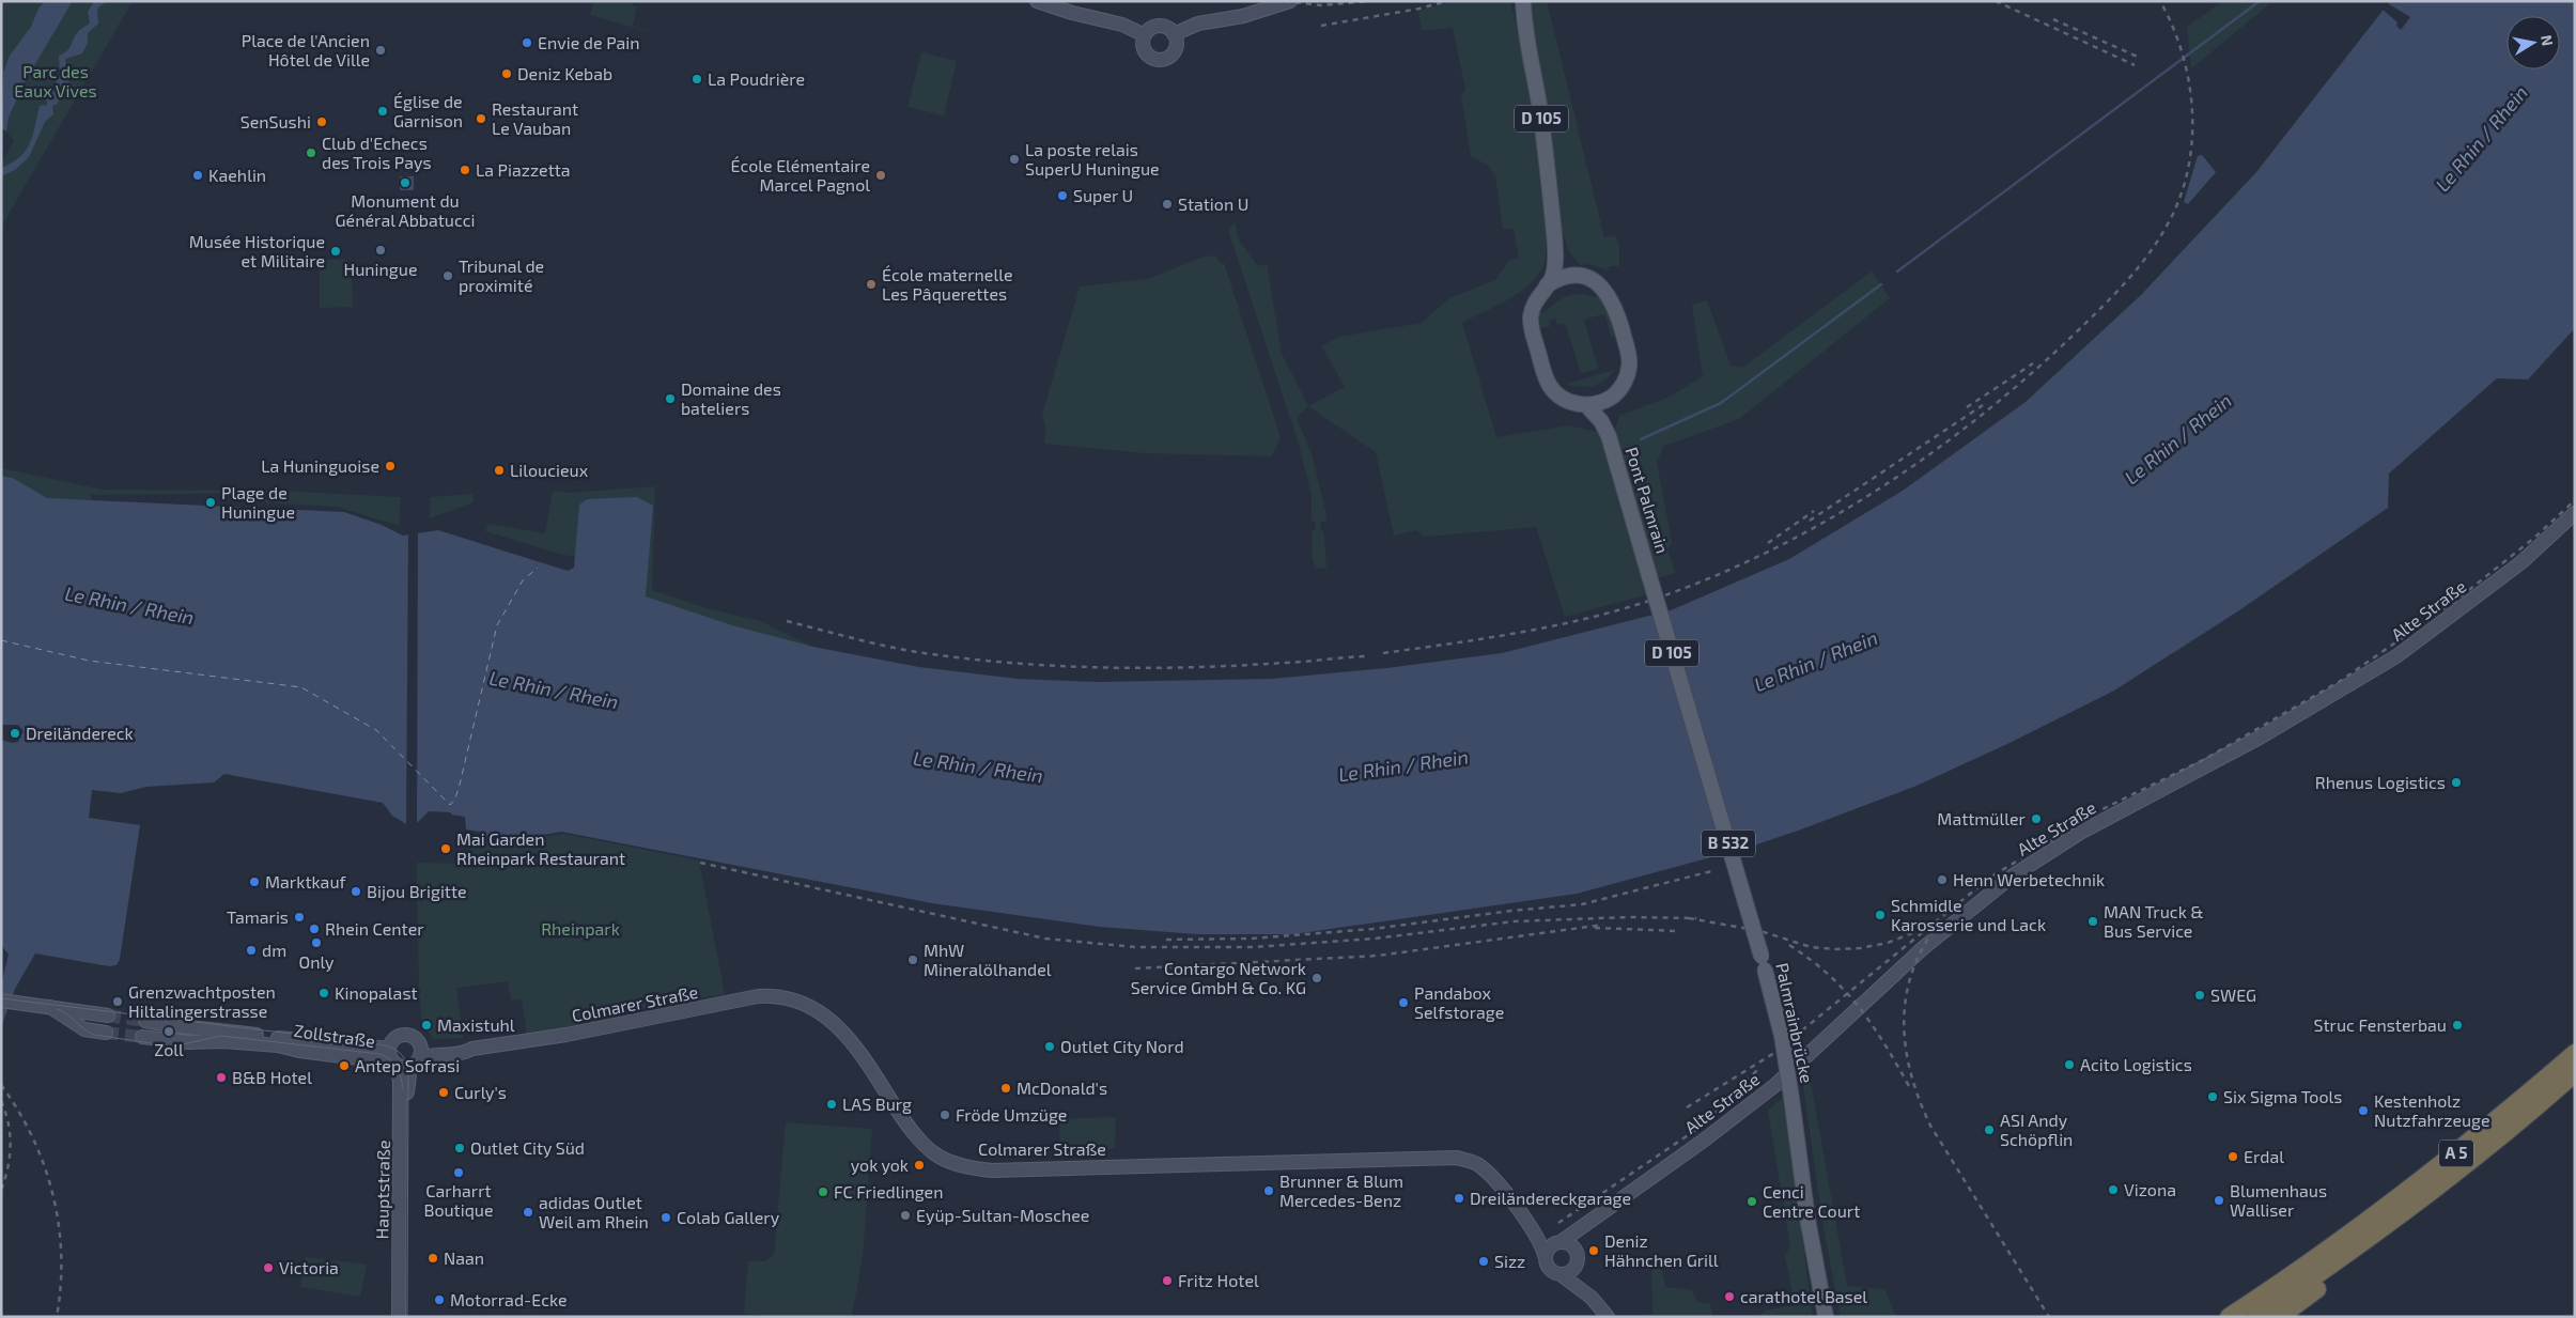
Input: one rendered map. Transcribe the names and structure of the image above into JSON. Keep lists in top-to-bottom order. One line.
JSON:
{"streets":{"highway":["A 5"],"main road":["D 105","Pont Palmrain","Alte Straße","B 532","Colmarer Straße","Palmrainbrücke","Zollstraße","Hauptstraße"]},"crossings":[["D 105","Pont Palmrain"],["Pont Palmrain","Palmrainbrücke"],["Alte Straße","Colmarer Straße"],["Colmarer Straße","Zollstraße"],["Colmarer Straße","Hauptstraße"],["Zollstraße","Hauptstraße"]],"water":["Le Rhin / Rhein"],"parks":["Parc des Eaux Vives","Rheinpark"],"places":["Envie de Pain","Place de l'Ancien Hôtel de Ville","Deniz Kebab","La Poudrière","Église de Garnison","Restaurant Le Vauban","SenSushi","Club d'Echecs des Trois Pays","La poste relais SuperU Huningue","La Piazzetta","Kaehlin","École Elémentaire Marcel Pagnol","Monument du Général Abbatucci","Super U","Station U","Huningue","Musée Historique et Militaire","Tribunal de proximité","École maternelle Les Pâquerettes","Domaine des bateliers","La Huninguoise","Liloucieux","Plage de Huningue","Dreiländereck","Rhenus Logistics","Mattmüller","Mai Garden Rheinpark Restaurant","Henn Werbetechnik","Marktkauf","Bijou Brigitte","Schmidle Karosserie und Lack","Tamaris","MAN Truck & Bus Service","Rhein Center","Only","dm","MhW Mineralölhandel","Contargo Network Service GmbH & Co. KG","Kinopalast","SWEG","Grenzwachtposten Hiltalingerstrasse","Pandabox Selfstorage","Maxistuhl","Struc Fensterbau","Zoll","Outlet City Nord","Acito Logistics","Antep Sofrasi","B&B Hotel","McDonald's","Curly's","Six Sigma Tools","LAS Burg","Kestenholz Nutzfahrzeuge","Fröde Umzüge","ASI Andy Schöpflin","Outlet City Süd","Erdal","yok yok","Carharrt Boutique","Vizona","Brunner & Blum Mercedes-Benz","FC Friedlingen","Dreiländereckgarage","Blumenhaus Walliser","Cenci Centre Court","adidas Outlet Weil am Rhein","Eyüp-Sultan-Moschee","Colab Gallery","Deniz Hähnchen Grill","Naan","Sizz","Victoria","Fritz Hotel","carathotel Basel","Motorrad-Ecke"],"north":"right"}
